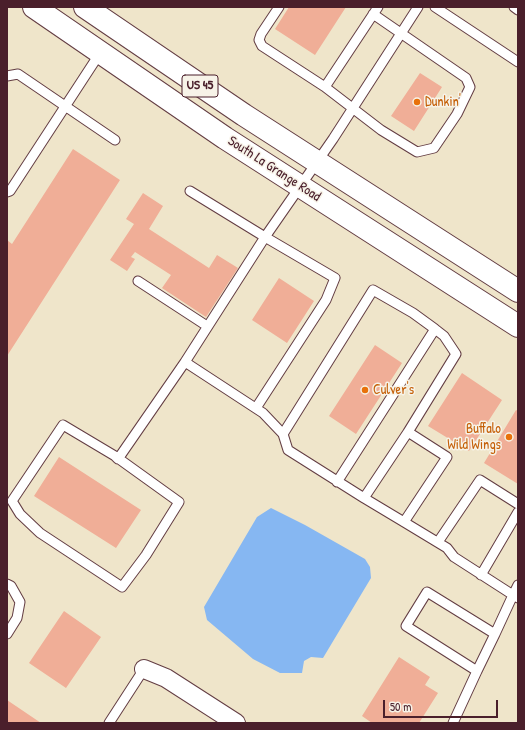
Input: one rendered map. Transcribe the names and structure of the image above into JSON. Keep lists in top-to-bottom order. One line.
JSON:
{"streets":{"main road":["US 45","South La Grange Road"]},"places":["Dunkin'","Culver's","Buffalo Wild Wings"],"scale_bar":"50 m"}
